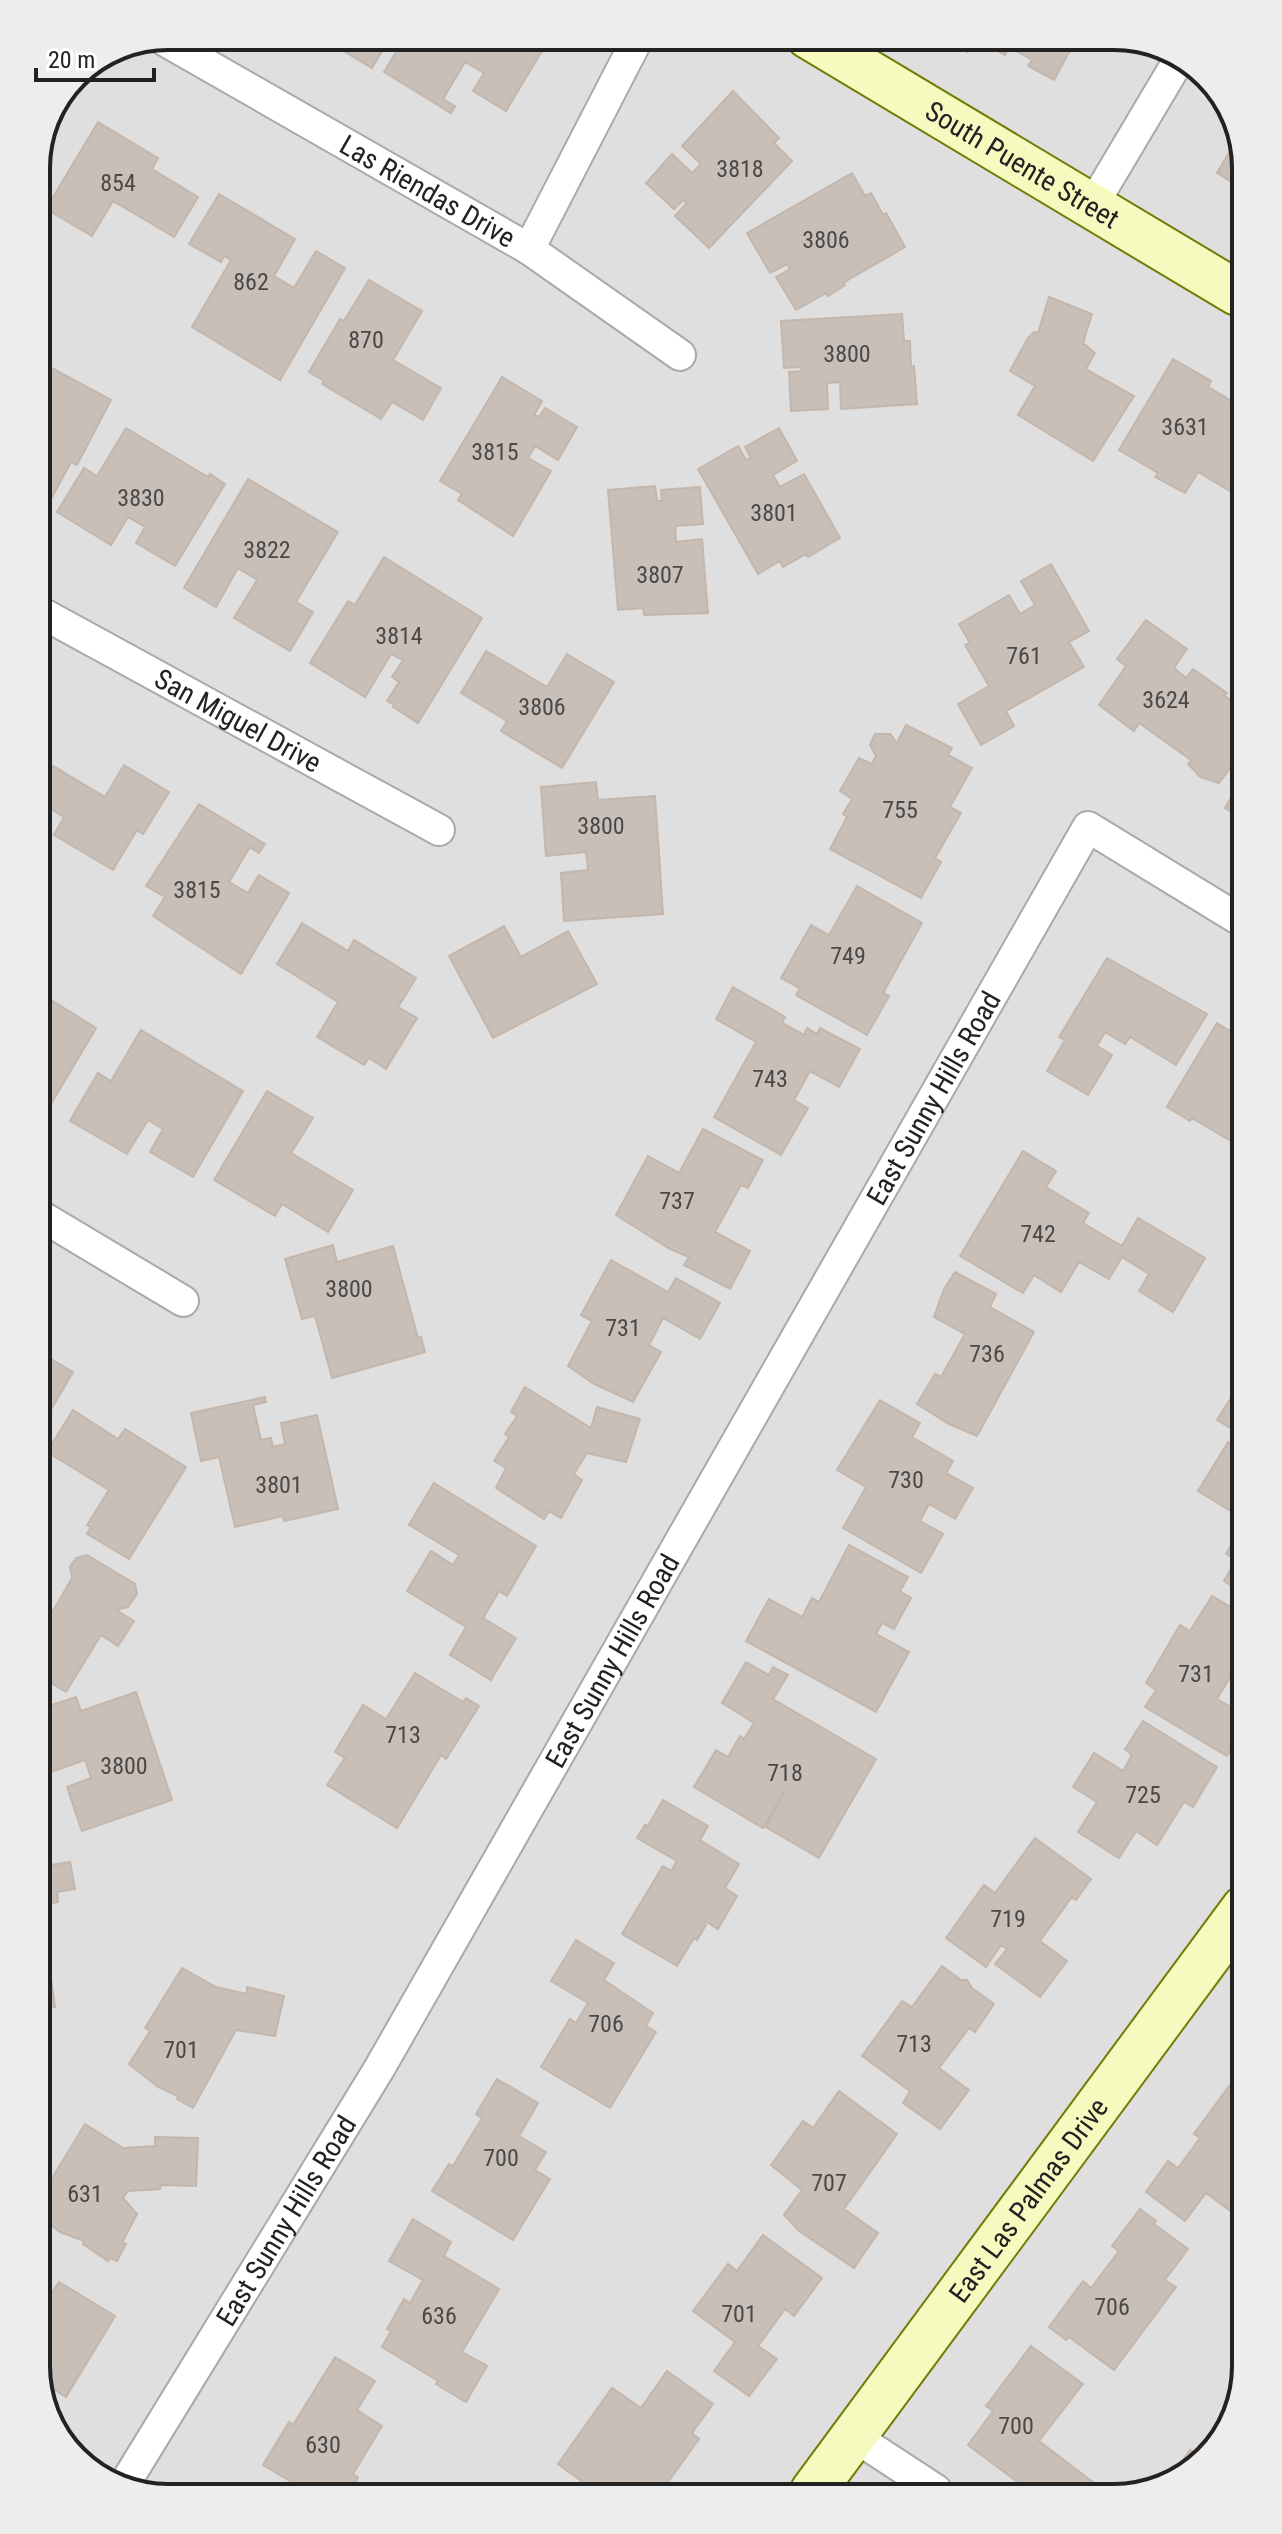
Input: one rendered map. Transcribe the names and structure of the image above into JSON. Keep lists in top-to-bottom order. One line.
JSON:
{"streets":{"street":["South Puente Street","Las Riendas Drive","San Miguel Drive","East Sunny Hills Road","East Las Palmas Drive"]},"house_numbers":["3818","854","3806","862","870","3800","3631","3815","3830","3801","3822","3807","3814","761","3624","3806","755","3800","3815","749","743","737","742","3800","731","736","730","3801","731","713","3800","718","725","719","706","713","701","700","707","631","706","701","636","700","630"],"scale_bar":"20 m"}
